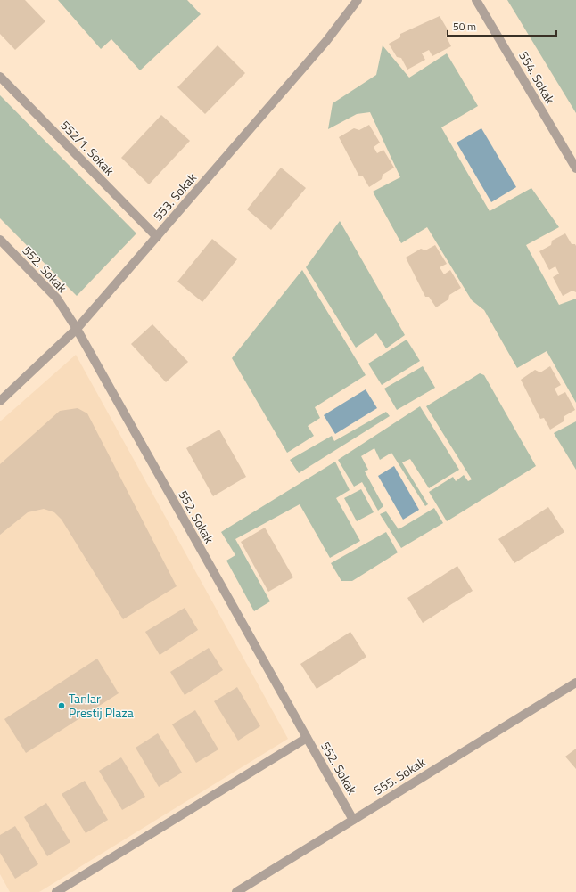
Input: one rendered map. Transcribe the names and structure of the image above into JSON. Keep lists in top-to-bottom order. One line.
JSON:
{"streets":{"street":["554. Sokak","552/1. Sokak","553. Sokak","552. Sokak","555. Sokak"]},"crossings":[["552/1. Sokak","553. Sokak"],["553. Sokak","552. Sokak"],["552. Sokak","555. Sokak"]],"places":["Tanlar Prestij Plaza"],"scale_bar":"50 m"}
